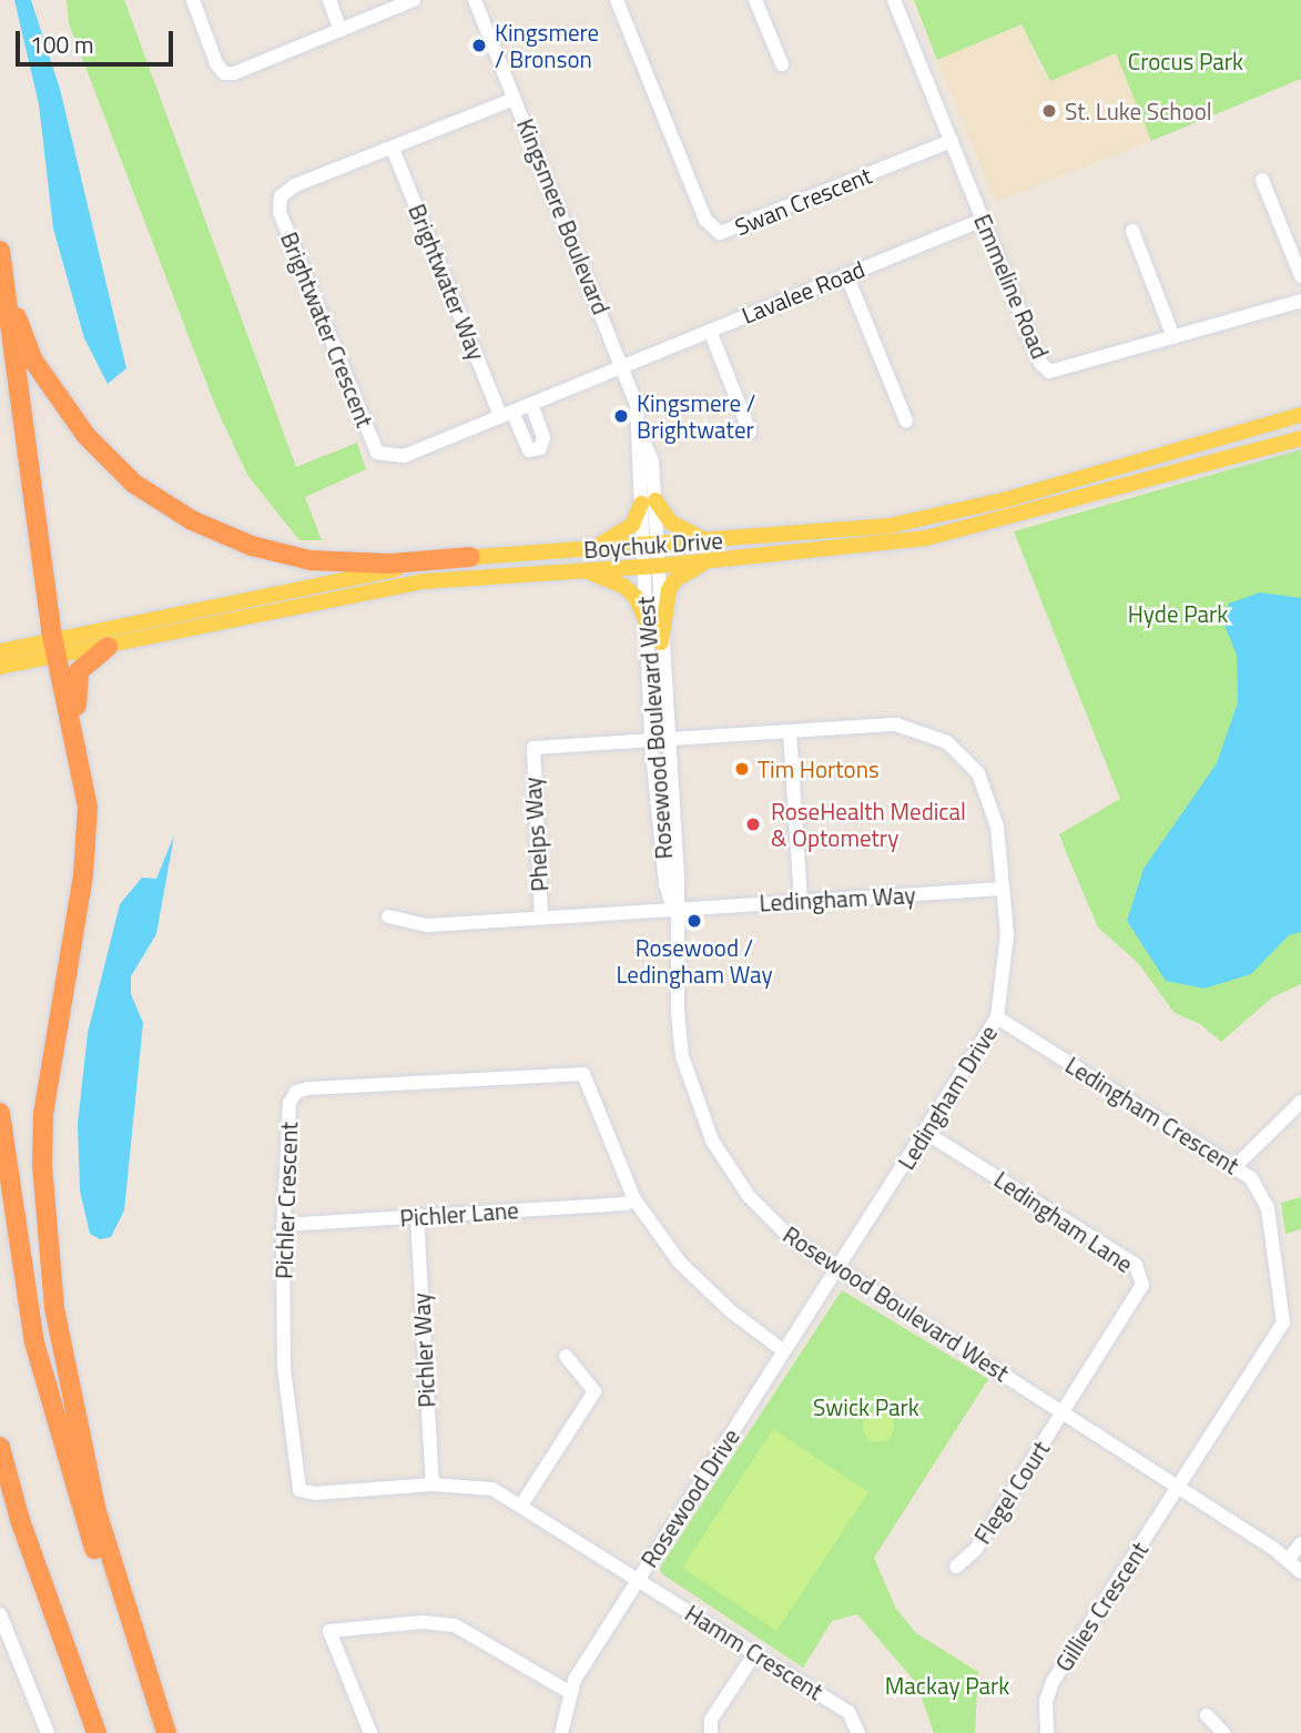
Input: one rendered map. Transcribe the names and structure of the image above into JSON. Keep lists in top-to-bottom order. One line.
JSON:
{"streets":{"main road":["Boychuk Drive"],"street":["Swan Crescent","Kingsmere Boulevard","Brightwater Way","Emmeline Road","Lavalee Road","Brightwater Crescent","Rosewood Boulevard West","Phelps Way","Ledingham Way","Ledingham Drive","Ledingham Crescent","Pichler Crescent","Pichler Lane","Ledingham Lane","Pichler Way","Flegel Court","Rosewood Drive","Gillies Crescent","Hamm Crescent"]},"crossings":[["Swan Crescent","Emmeline Road"],["Kingsmere Boulevard","Lavalee Road"],["Kingsmere Boulevard","Brightwater Crescent"],["Kingsmere Boulevard","Boychuk Drive"],["Kingsmere Boulevard","Rosewood Boulevard West"],["Brightwater Way","Brightwater Crescent"],["Emmeline Road","Lavalee Road"],["Lavalee Road","Brightwater Crescent"],["Boychuk Drive","Rosewood Boulevard West"],["Rosewood Boulevard West","Phelps Way"],["Rosewood Boulevard West","Ledingham Way"],["Rosewood Boulevard West","Ledingham Drive"],["Rosewood Boulevard West","Ledingham Crescent"],["Rosewood Boulevard West","Ledingham Lane"],["Rosewood Boulevard West","Flegel Court"],["Rosewood Boulevard West","Rosewood Drive"],["Rosewood Boulevard West","Gillies Crescent"],["Phelps Way","Ledingham Way"],["Phelps Way","Ledingham Drive"],["Ledingham Way","Ledingham Drive"],["Ledingham Drive","Ledingham Crescent"],["Ledingham Drive","Ledingham Lane"],["Ledingham Drive","Rosewood Drive"],["Ledingham Crescent","Gillies Crescent"],["Pichler Crescent","Pichler Lane"],["Pichler Crescent","Pichler Way"],["Pichler Crescent","Rosewood Drive"],["Pichler Crescent","Hamm Crescent"],["Pichler Lane","Pichler Way"],["Ledingham Lane","Flegel Court"],["Rosewood Drive","Hamm Crescent"]],"parks":["Crocus Park","Hyde Park","Swick Park","Mackay Park"],"places":["Kingsmere / Bronson","St. Luke School","Kingsmere / Brightwater","Tim Hortons","RoseHealth Medical & Optometry","Rosewood / Ledingham Way"],"scale_bar":"100 m"}
